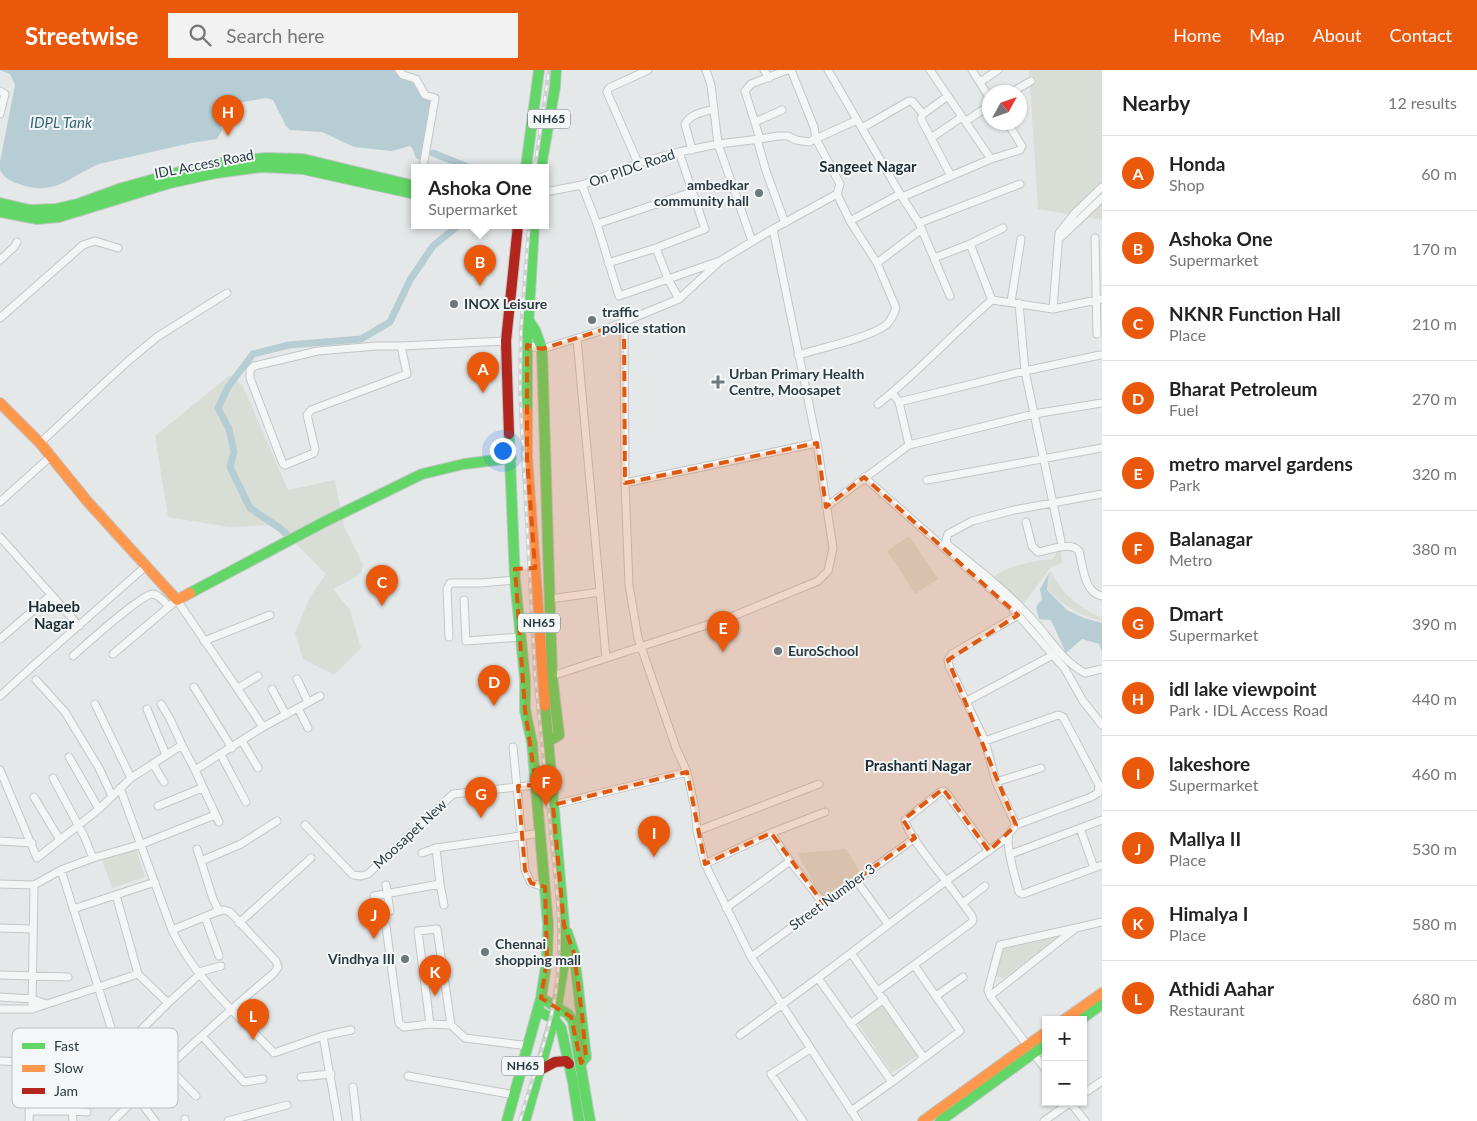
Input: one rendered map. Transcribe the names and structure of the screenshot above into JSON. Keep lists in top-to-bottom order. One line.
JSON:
{"streets":{"main road":["NH65","IDL Access Road"],"street":["On PIDC Road","Moosapet New","Street Number 3"]},"crossings":[["NH65","Moosapet New"]],"districts":["Sangeet Nagar","Habeeb Nagar","Prashanti Nagar"],"water":["IDPL Tank"],"places":{"other":["ambedkar community hall","INOX Leisure","traffic police station","EuroSchool","Chennai shopping mall","Vindhya III"],"health":["Urban Primary Health Centre, Moosapet"]},"legend":["Fast","Slow","Jam"],"north":"top right","page":{"header":"Streetwise","search":"Search here","nav":["Home","Map","About","Contact"],"heading":["Nearby","12 results"],"pins":["H","B","A","C","E","D","F","G","I","J","K","L"],"list":[{"mark":"A","name":"Honda","note":"Shop","value":"60 m"},{"mark":"B","name":"Ashoka One","note":"Supermarket","value":"170 m"},{"mark":"C","name":"NKNR Function Hall","note":"Place","value":"210 m"},{"mark":"D","name":"Bharat Petroleum","note":"Fuel","value":"270 m"},{"mark":"E","name":"metro marvel gardens","note":"Park","value":"320 m"},{"mark":"F","name":"Balanagar","note":"Metro","value":"380 m"},{"mark":"G","name":"Dmart","note":"Supermarket","value":"390 m"},{"mark":"H","name":"idl lake viewpoint","note":"Park · IDL Access Road","value":"440 m"},{"mark":"I","name":"lakeshore","note":"Supermarket","value":"460 m"},{"mark":"J","name":"Mallya II","note":"Place","value":"530 m"},{"mark":"K","name":"Himalya I","note":"Place","value":"580 m"},{"mark":"L","name":"Athidi Aahar","note":"Restaurant","value":"680 m"}],"popup":["Ashoka One","Supermarket"],"map_buttons":["+","−"]}}
